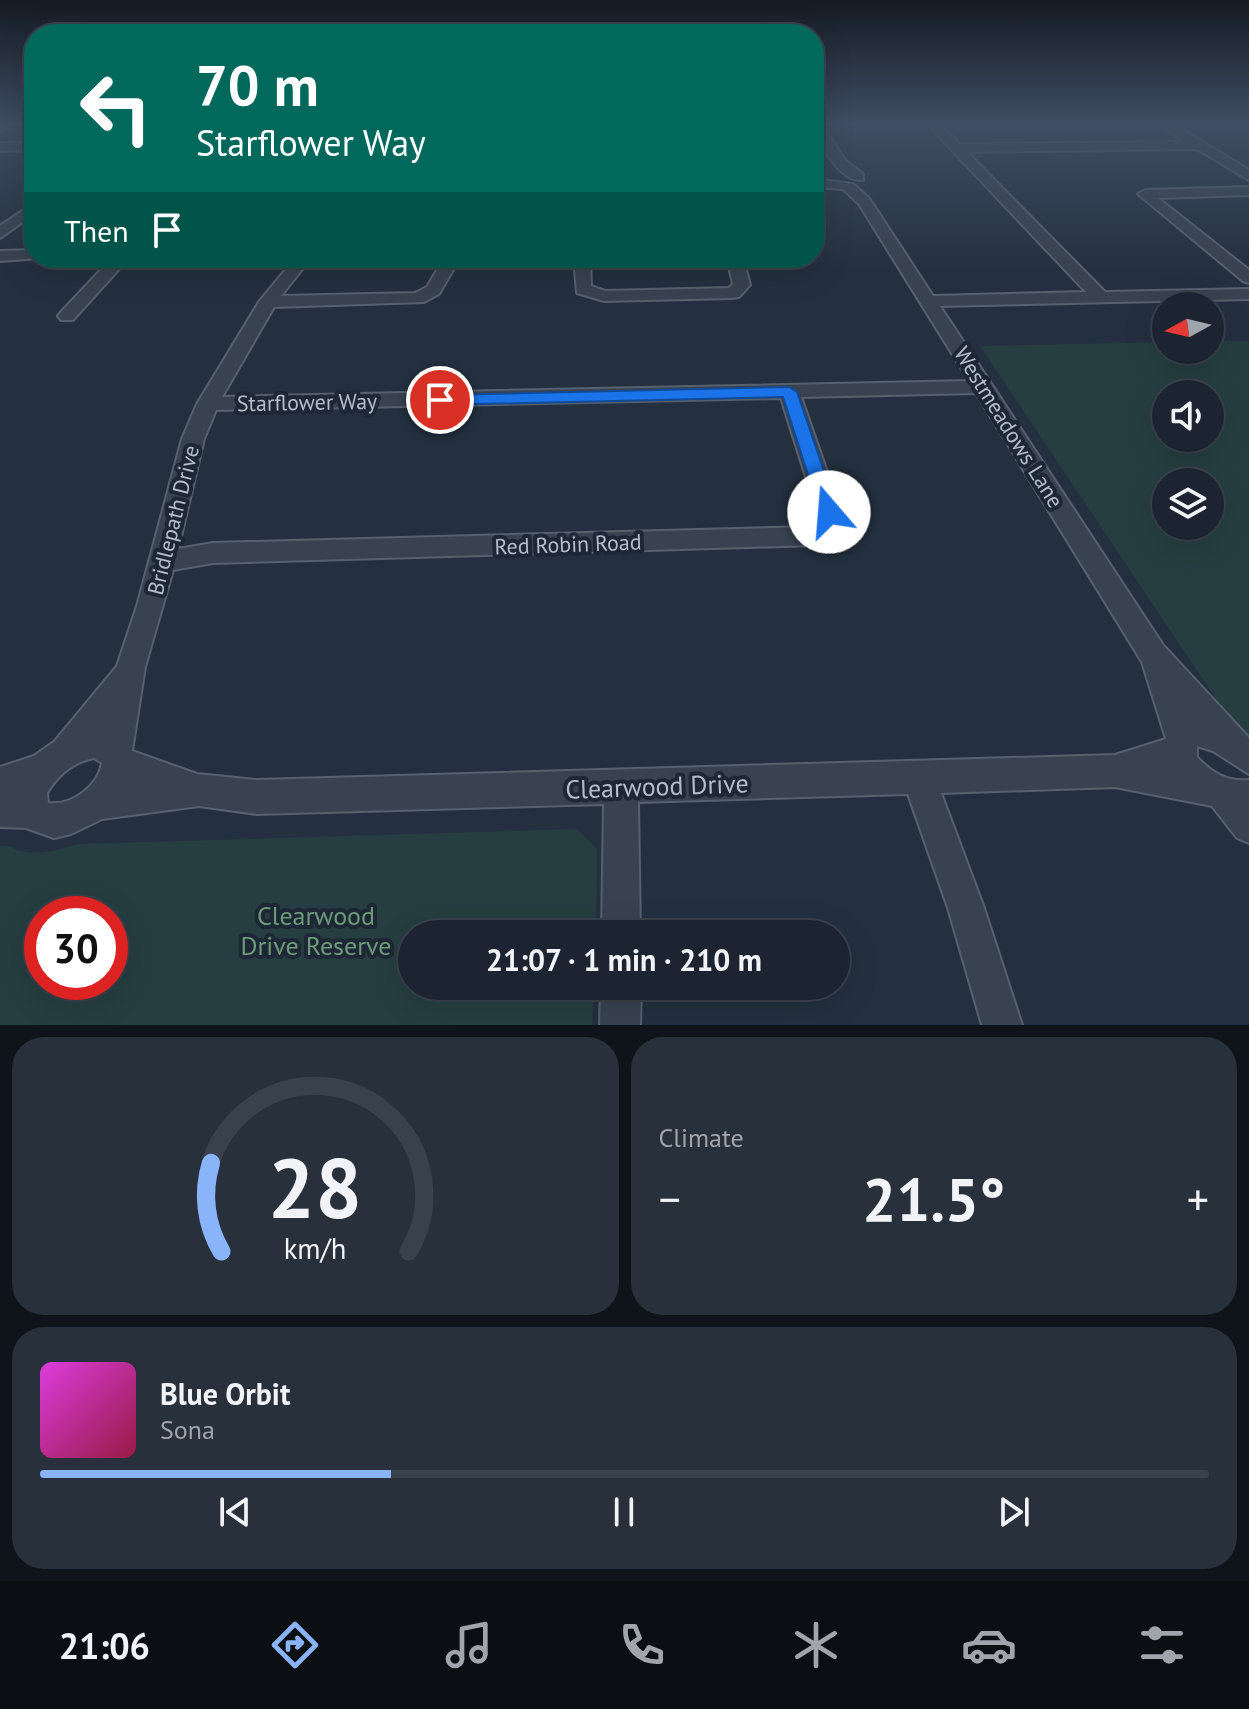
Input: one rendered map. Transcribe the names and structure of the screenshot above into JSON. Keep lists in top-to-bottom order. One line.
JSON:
{"streets":{"street":["Starflower Way","Westmeadows Lane","Bridlepath Drive","Red Robin Road","Clearwood Drive"]},"crossings":[["Starflower Way","Westmeadows Lane"],["Starflower Way","Bridlepath Drive"],["Starflower Way","Red Robin Road"],["Westmeadows Lane","Clearwood Drive"],["Bridlepath Drive","Red Robin Road"],["Bridlepath Drive","Clearwood Drive"]],"parks":["Clearwood Drive Reserve"],"north":"left","page":{"turn":["70 m","Starflower Way"],"then":"Then","limit":"30","trip":"21:07 · 1 min · 210 m","tile":"Climate","heat":["−","21.5°","+"],"song":["Blue Orbit","Sona"],"tabs":"21:06","gauge":["28","km/h"]}}
